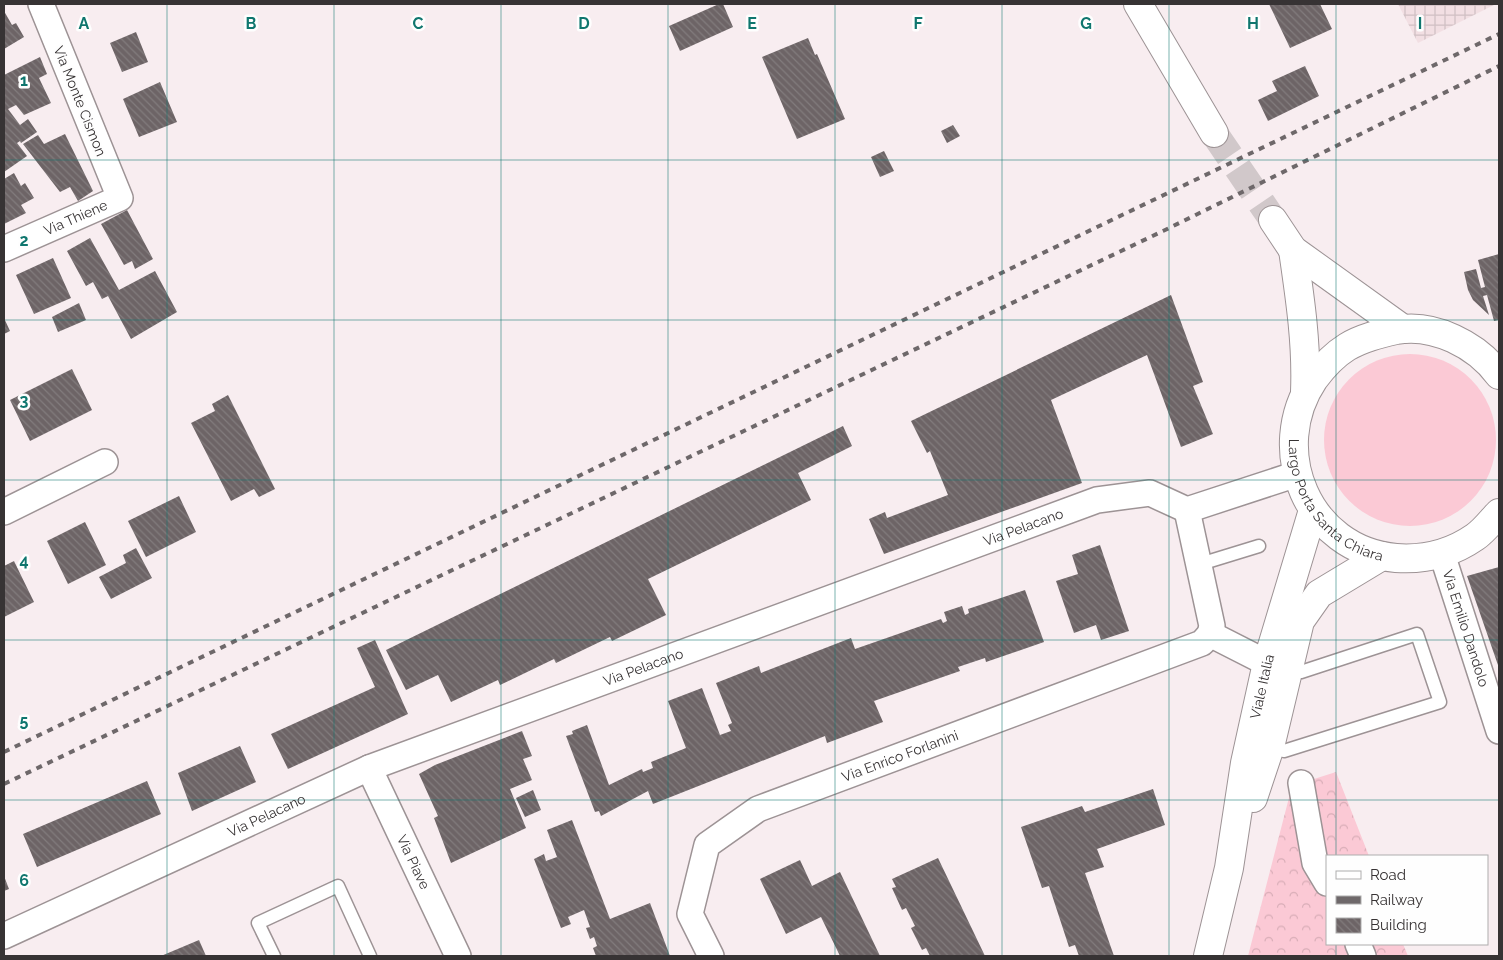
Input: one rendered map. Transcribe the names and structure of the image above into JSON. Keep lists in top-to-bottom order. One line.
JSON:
{"streets":{"main road":["Largo Porta Santa Chiara","Viale Italia"],"street":["Via Monte Cismon","Via Thiene","Via Pelacano","Via Emilio Dandolo","Via Enrico Forlanini","Via Piave"]},"crossings":[["Via Monte Cismon","Via Thiene"],["Largo Porta Santa Chiara","Via Emilio Dandolo"],["Largo Porta Santa Chiara","Viale Italia"],["Via Pelacano","Via Piave"]],"legend":["Road","Railway","Building"],"grid":{"columns":["A","B","C","D","E","F","G","H","I"],"rows":["1","2","3","4","5","6"]}}
